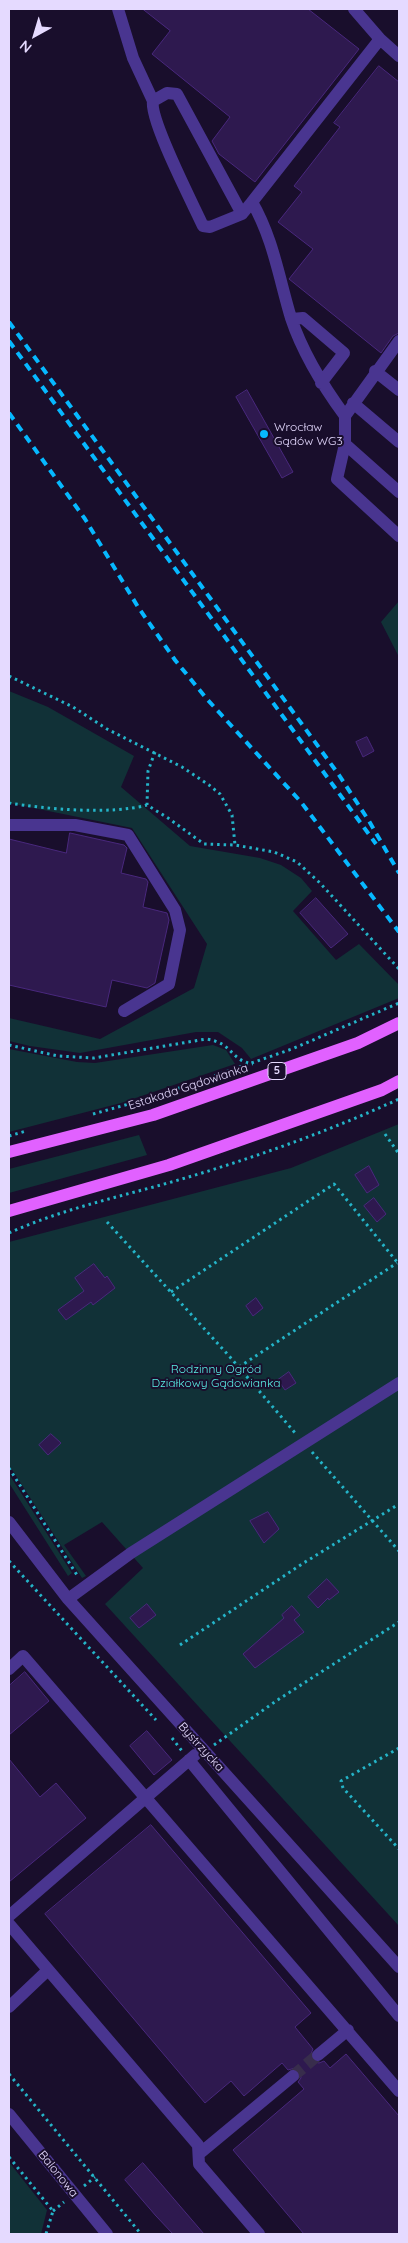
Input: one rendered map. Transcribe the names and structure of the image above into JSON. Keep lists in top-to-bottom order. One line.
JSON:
{"streets":{"main road":["5","Estakada Gądowianka"],"street":["Bystrzycka","Balonowa"]},"parks":["Rodzinny Ogród Działkowy Gądowianka"],"places":["Wrocław Gądów WG3"],"north":"bottom left"}
